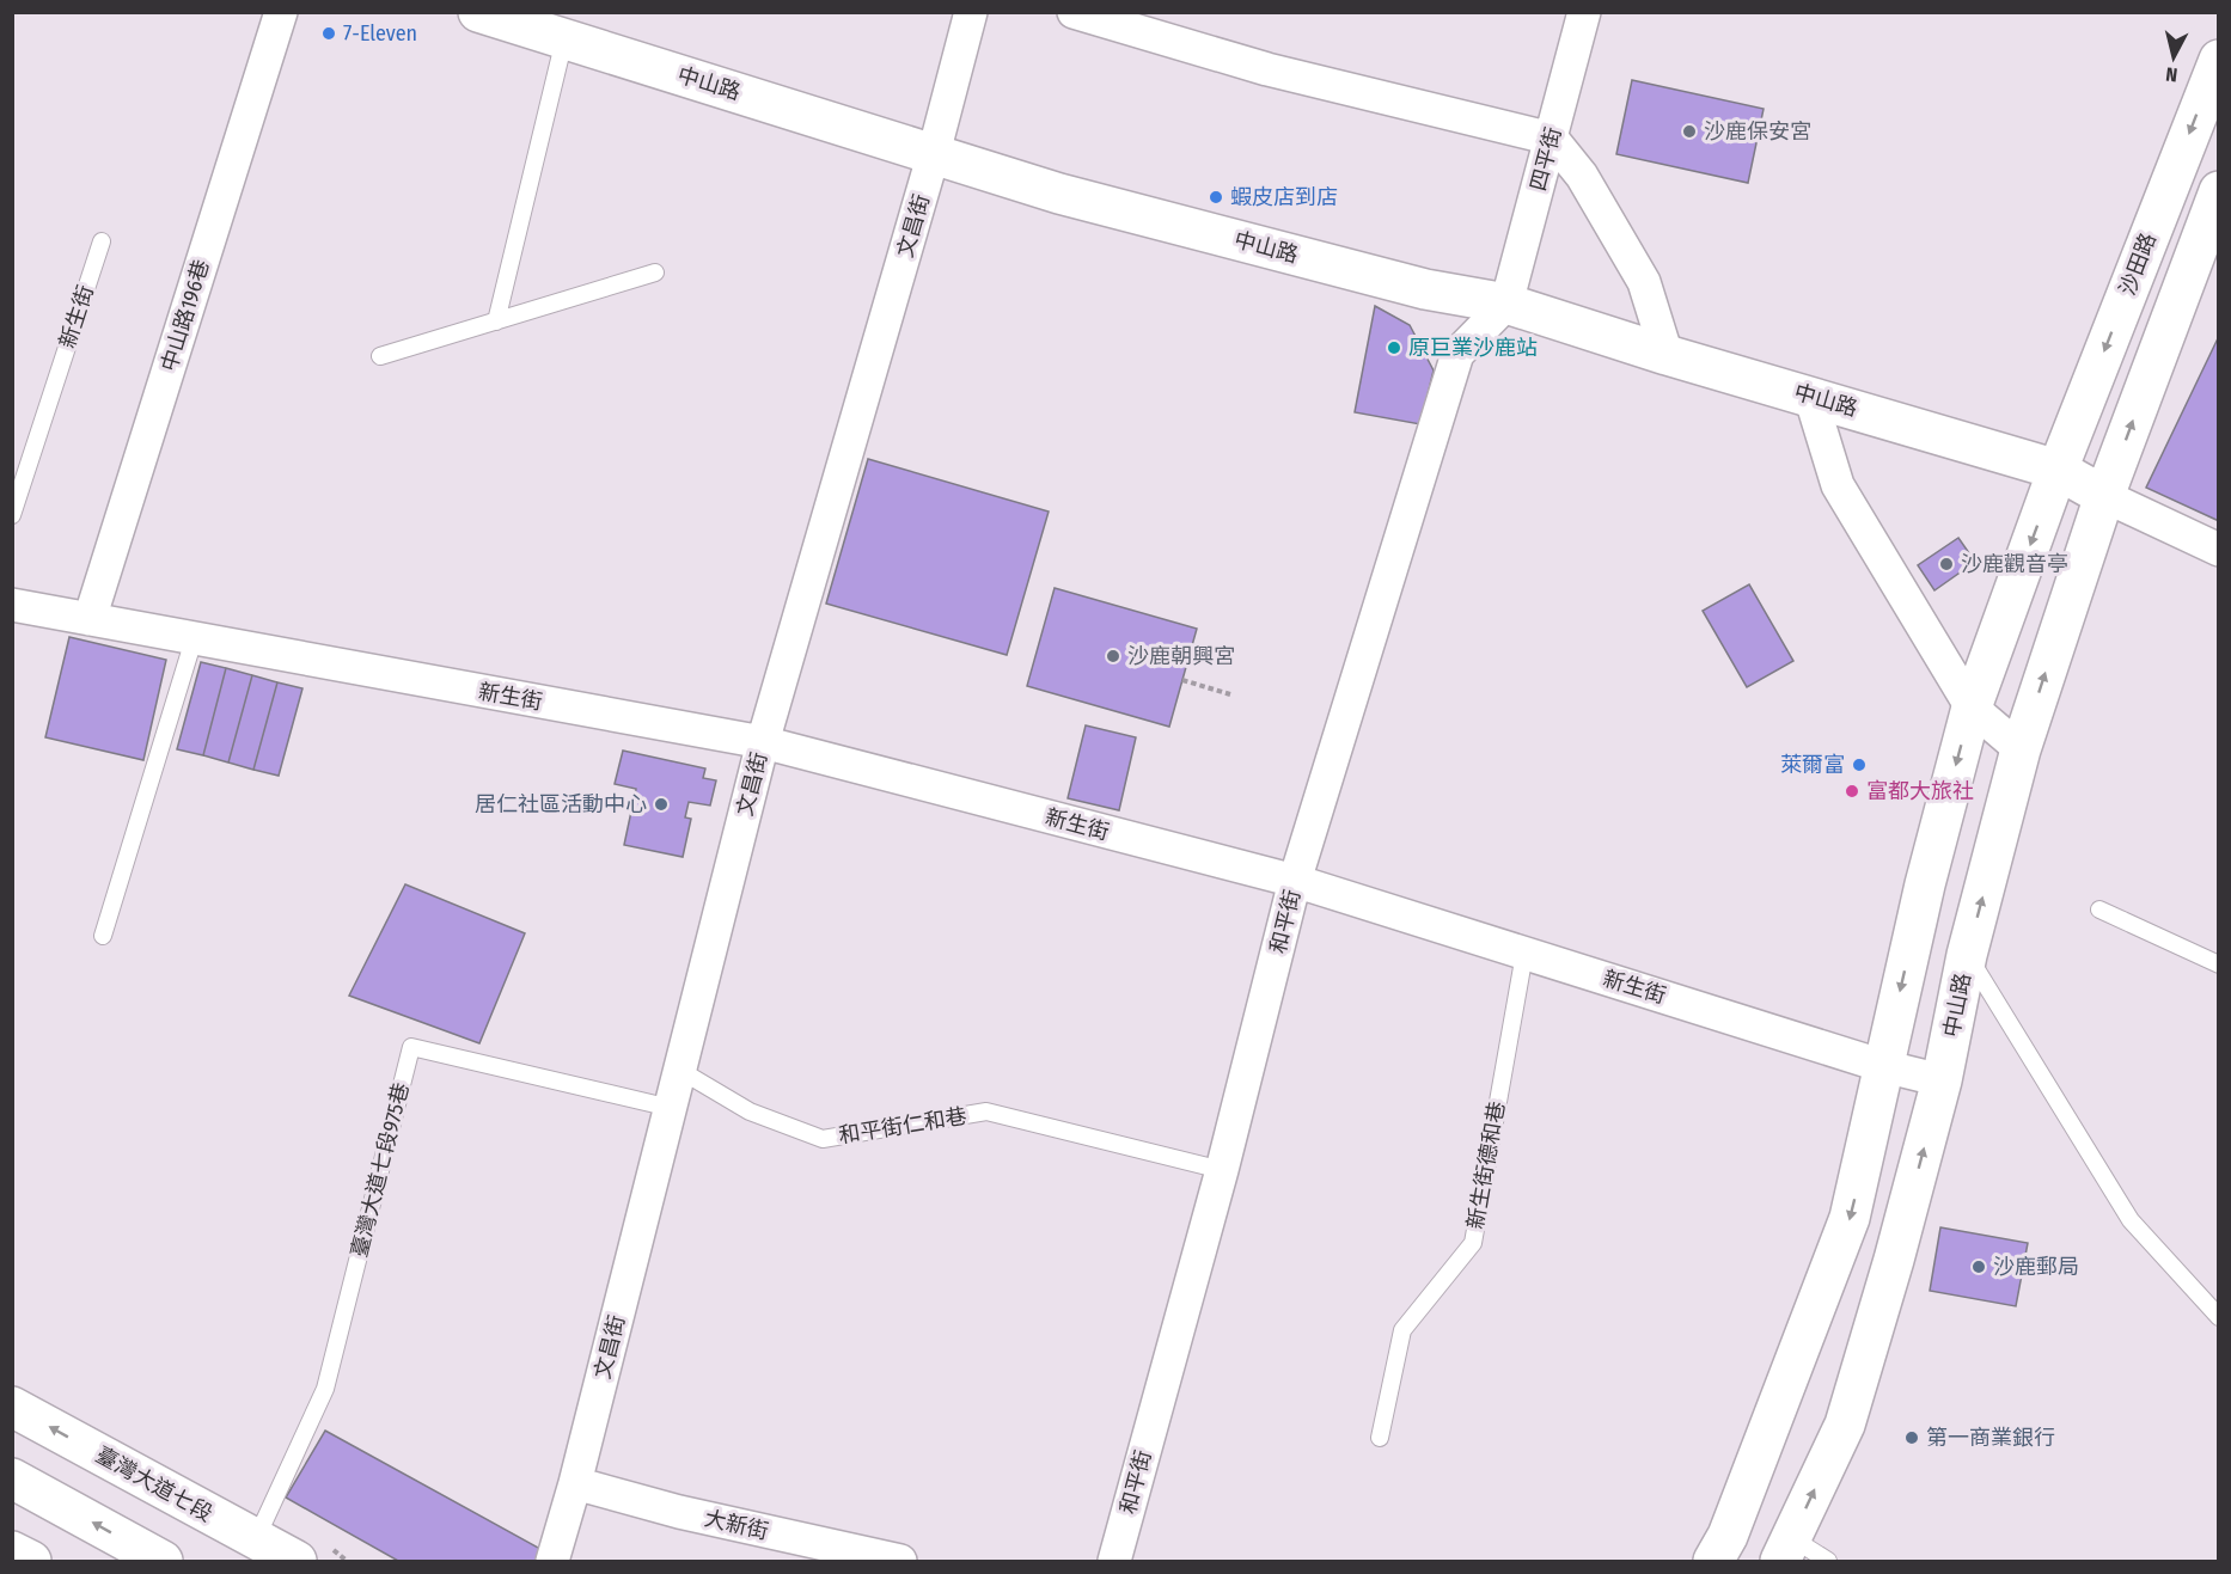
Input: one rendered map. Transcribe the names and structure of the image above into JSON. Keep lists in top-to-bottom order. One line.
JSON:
{"streets":{"street":["中山路","四平街","文昌街","沙田路","中山路196巷","新生街","和平街","臺灣大道七段","大新街"],"lane":["和平街仁和巷","新生街德和巷","臺灣大道七段975巷"]},"crossings":[["中山路","四平街"],["中山路","文昌街"],["中山路","沙田路"],["中山路","新生街"],["中山路","和平街"],["四平街","和平街"],["文昌街","新生街"],["文昌街","和平街仁和巷"],["文昌街","臺灣大道七段975巷"],["文昌街","大新街"],["中山路196巷","新生街"],["新生街","和平街"],["新生街","新生街德和巷"],["和平街","和平街仁和巷"],["臺灣大道七段975巷","臺灣大道七段"]],"places":["7-Eleven","沙鹿保安宮","蝦皮店到店","原巨業沙鹿站","沙鹿觀音亭","沙鹿朝興宮","萊爾富","富都大旅社","居仁社區活動中心","沙鹿郵局","第一商業銀行"],"north":"bottom"}
